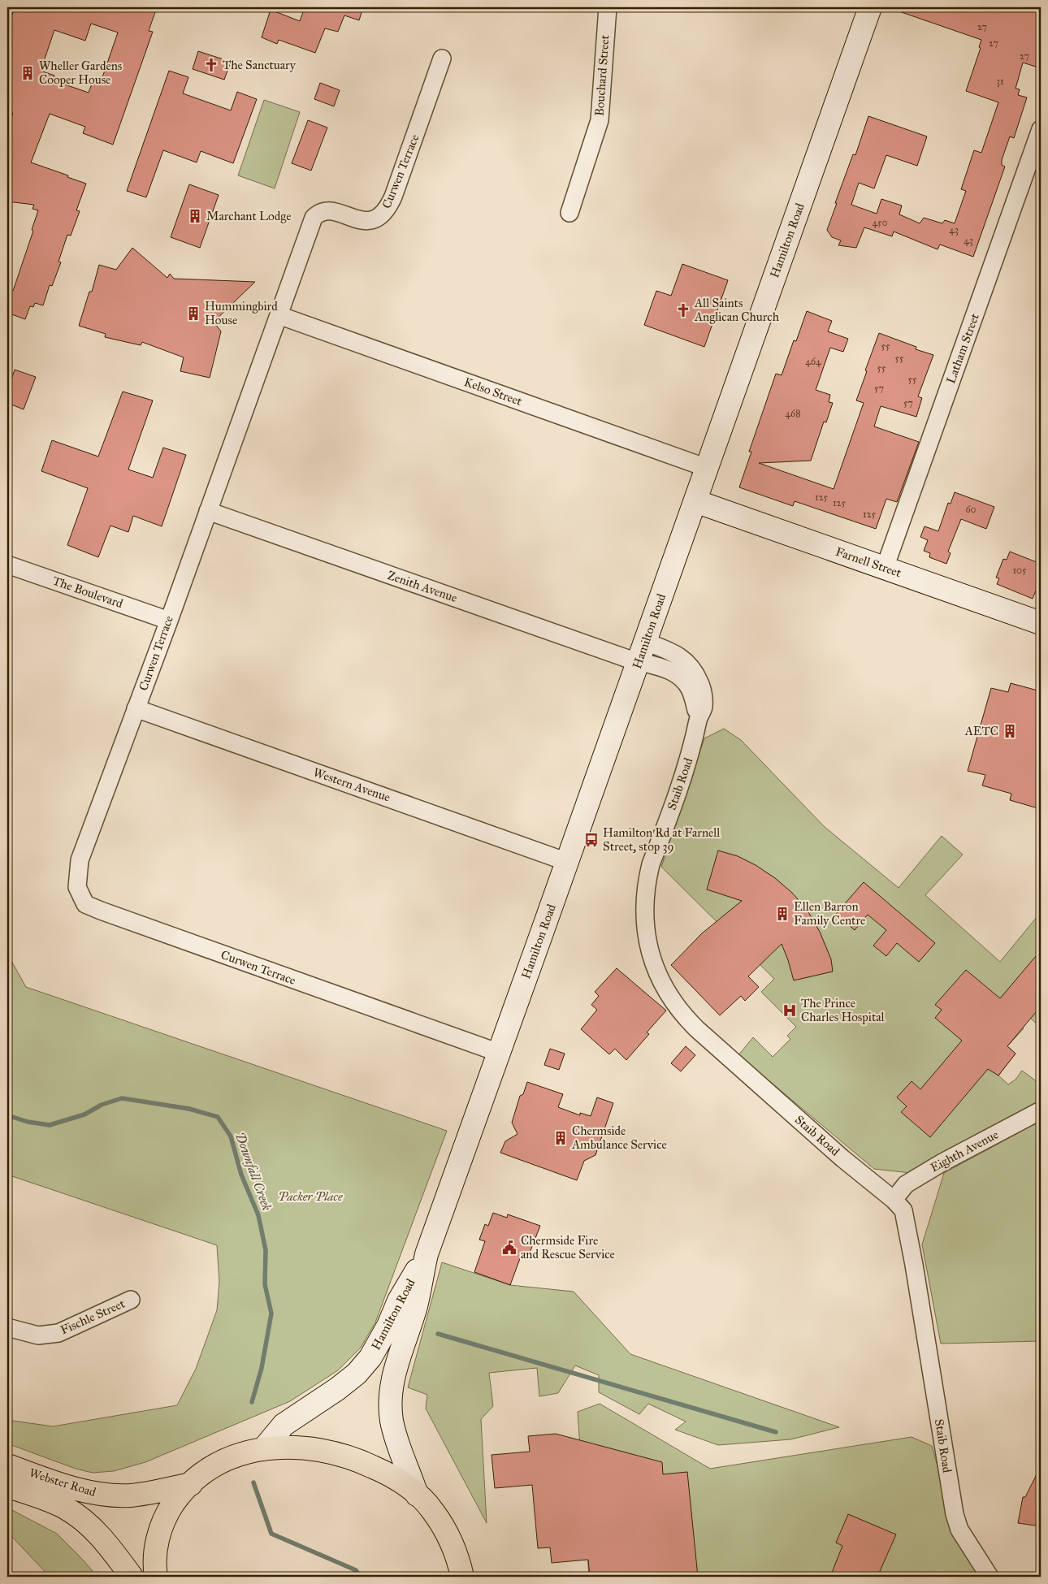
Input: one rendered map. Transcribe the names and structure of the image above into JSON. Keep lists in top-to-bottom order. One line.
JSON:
{"streets":{"main road":["Hamilton Road","Farnell Street","Webster Road"],"street":["Bouchard Street","Curwen Terrace","Latham Street","Kelso Street","Zenith Avenue","The Boulevard","Staib Road","Western Avenue","Eighth Avenue","Fischle Street"]},"crossings":[["Curwen Terrace","Hamilton Road"],["Curwen Terrace","Kelso Street"],["Curwen Terrace","Zenith Avenue"],["Curwen Terrace","The Boulevard"],["Curwen Terrace","Western Avenue"],["Hamilton Road","Kelso Street"],["Hamilton Road","Farnell Street"],["Hamilton Road","Zenith Avenue"],["Hamilton Road","Staib Road"],["Hamilton Road","Western Avenue"],["Latham Street","Farnell Street"],["Zenith Avenue","Staib Road"],["Staib Road","Eighth Avenue"]],"water":["Downfall Creek"],"parks":["Packer Place"],"places":{"church":["The Sanctuary","All Saints Anglican Church"],"building":["Wheller Gardens Cooper House","Marchant Lodge","Hummingbird House","AETC","Ellen Barron Family Centre","Chermside Ambulance Service"],"bus stop":["Hamilton Rd at Farnell Street, stop 39"],"hospital":["The Prince Charles Hospital"],"public building":["Chermside Fire and Rescue Service"]},"house_numbers":["27","27","27","31","450","43","43","55","55","464","55","55","57","57","468","125","125","60","125","105"]}
